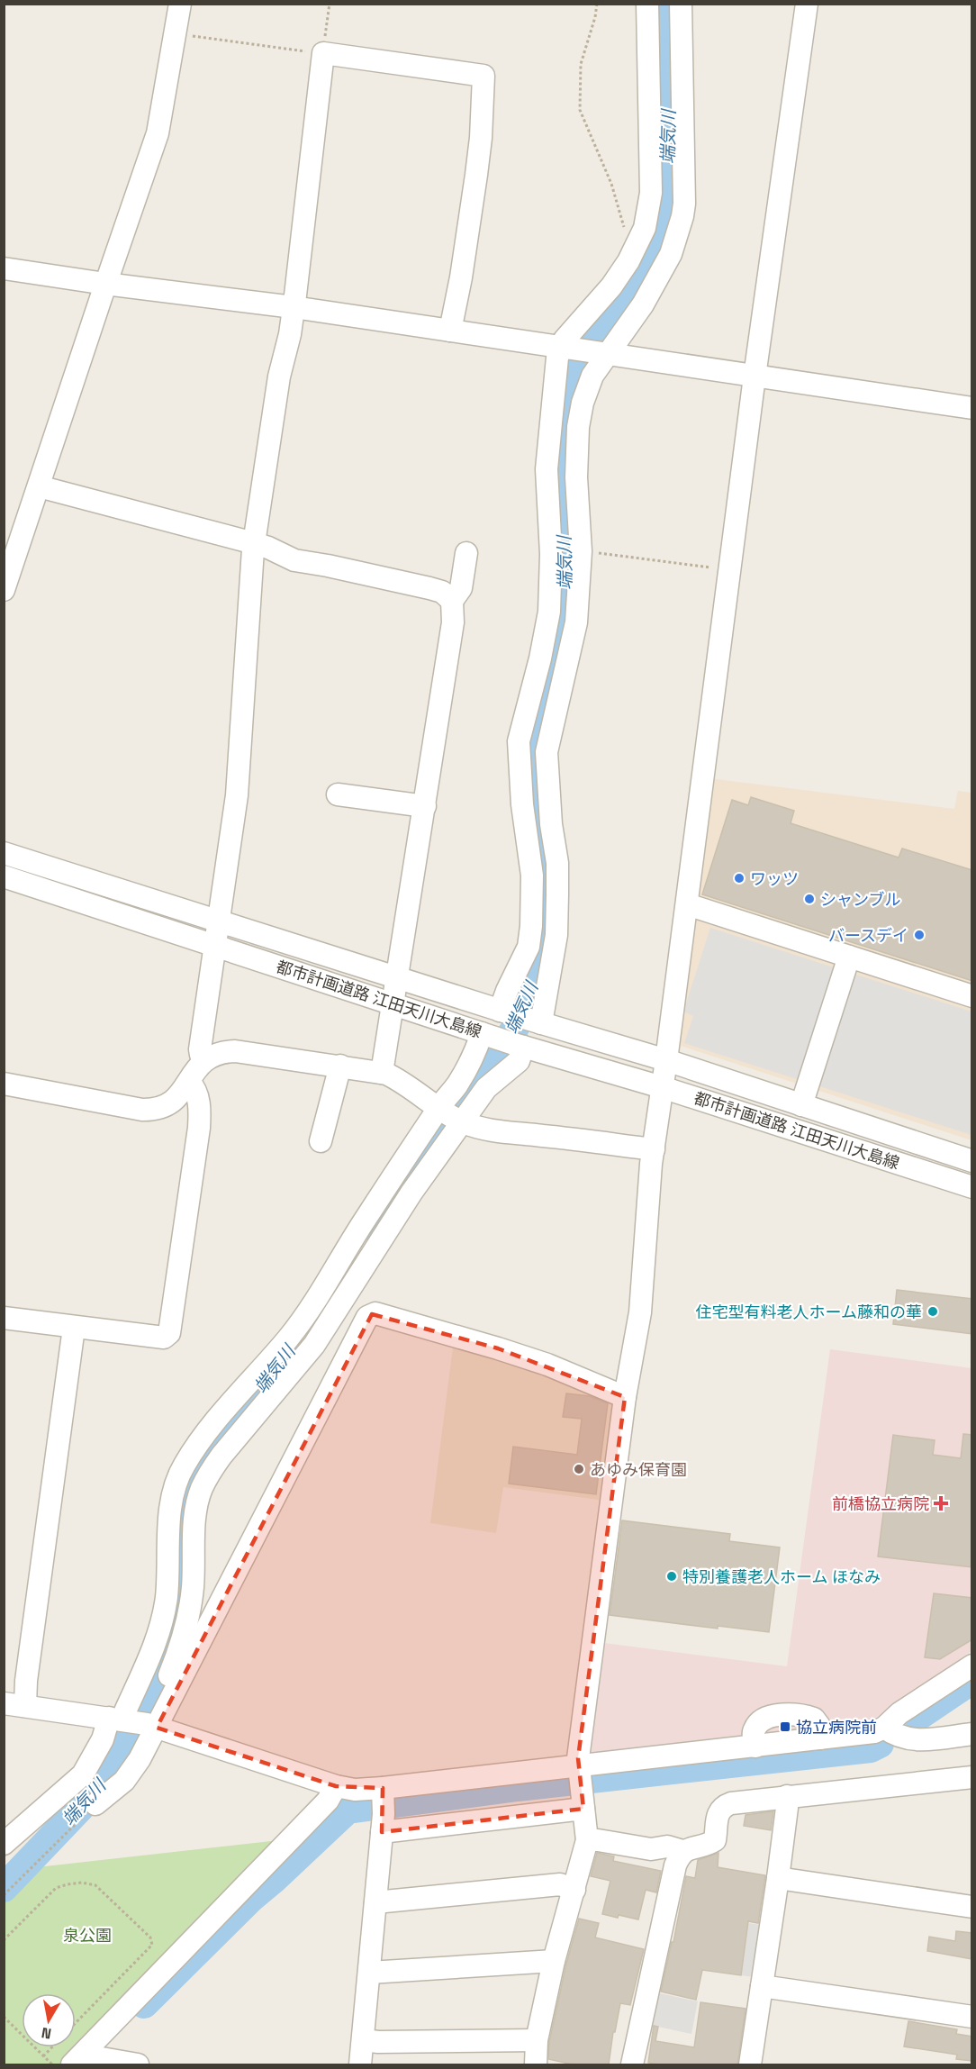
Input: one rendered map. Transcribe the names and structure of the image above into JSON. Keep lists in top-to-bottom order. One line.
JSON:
{"streets":{"street":["都市計画道路 江田天川大島線"]},"water":["端気川"],"parks":["泉公園"],"places":{"other":["ワッツ","シャンブル","バースデイ","住宅型有料老人ホーム藤和の華","あゆみ保育園","特別養護老人ホーム ほなみ"],"health":["前橋協立病院"],"transit":["協立病院前"]},"north":"bottom"}
